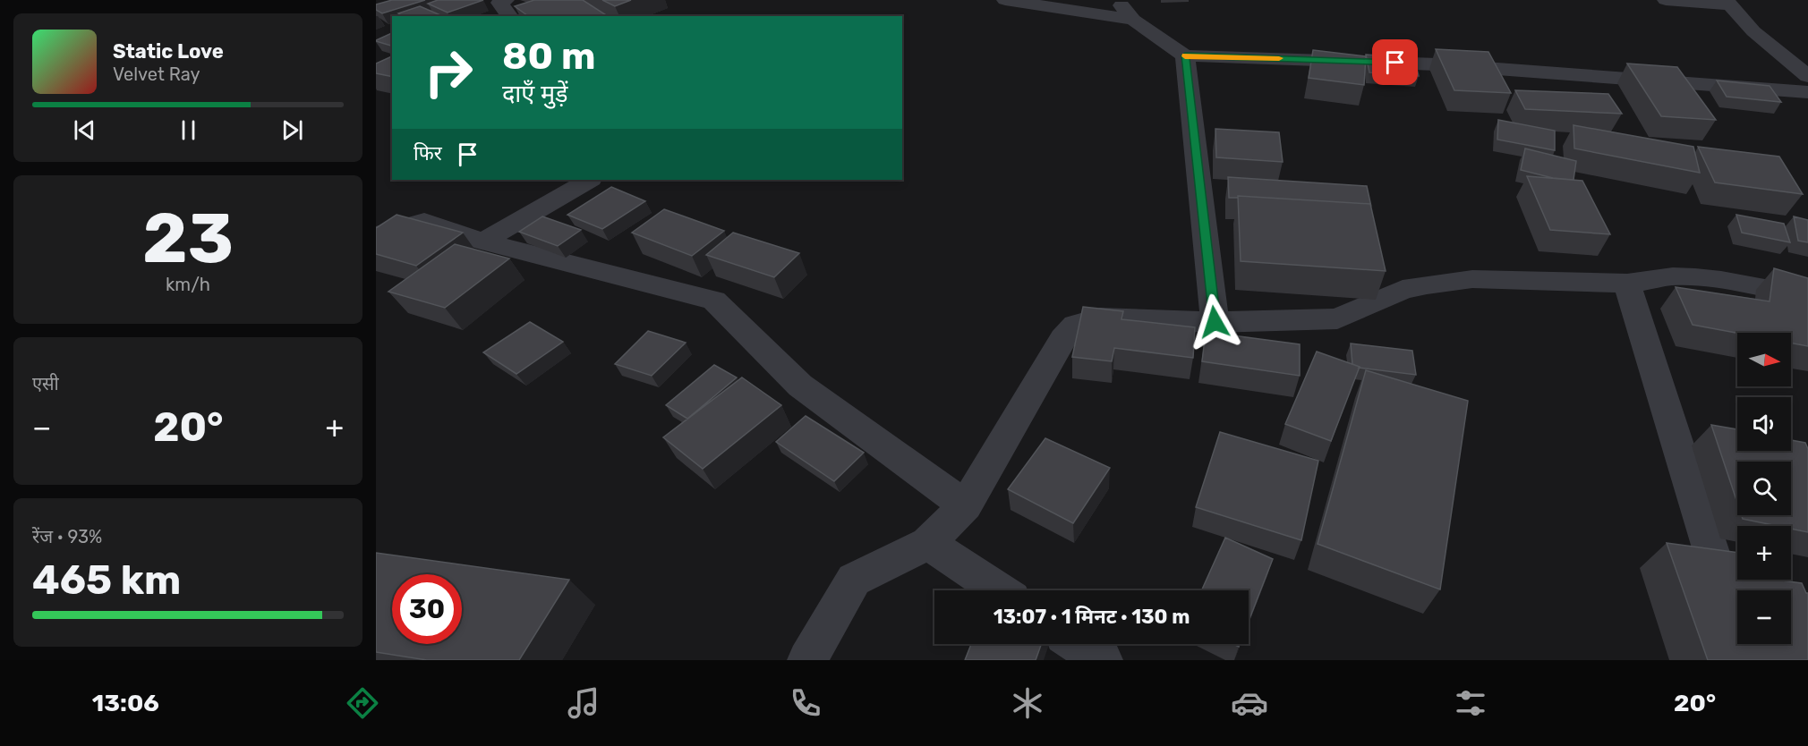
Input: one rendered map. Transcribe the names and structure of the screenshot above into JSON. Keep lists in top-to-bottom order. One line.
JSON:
{"north":"right","page":{"turn":["80 m","दाएँ मुड़ें"],"song":["Static Love","Velvet Ray"],"then":"फिर","tile":[["23","km/h"],"एसी",["रेंज · 93%","465 km"]],"map_buttons":["+","−"],"heat":["−","20°","+"],"limit":"30","trip":"13:07 · 1 मिनट · 130 m","tabs":["13:06","20°"]}}
